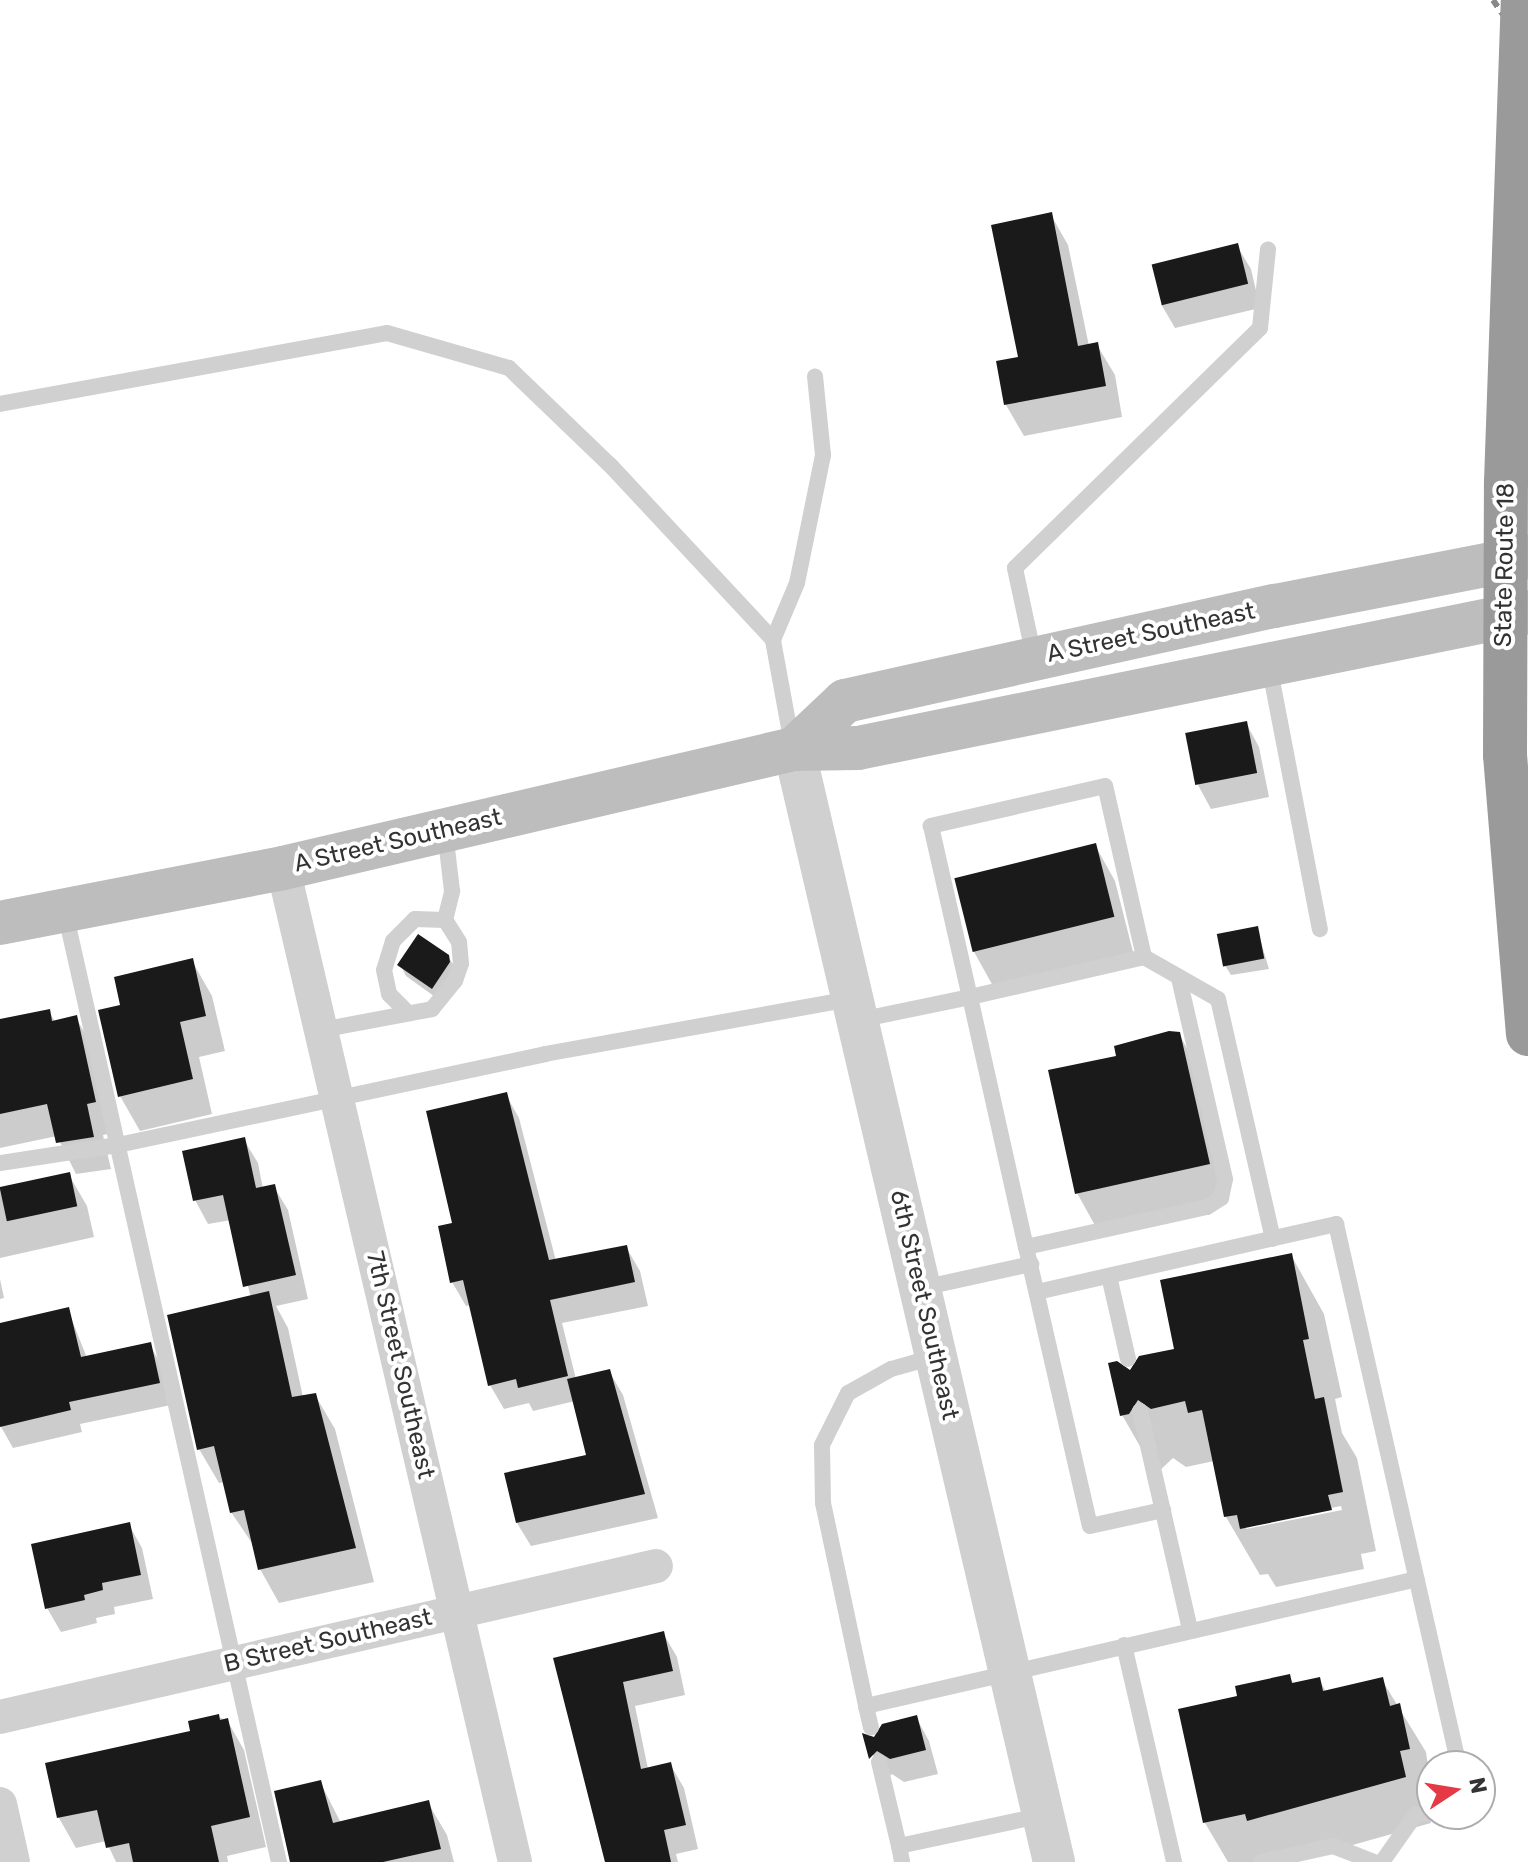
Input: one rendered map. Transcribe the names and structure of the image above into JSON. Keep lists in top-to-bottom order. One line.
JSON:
{"streets":{"highway":["State Route 18"],"main road":["A Street Southeast"],"street":["6th Street Southeast","7th Street Southeast","B Street Southeast"]},"crossings":[["A Street Southeast","6th Street Southeast"],["A Street Southeast","7th Street Southeast"],["7th Street Southeast","B Street Southeast"]],"north":"right"}
